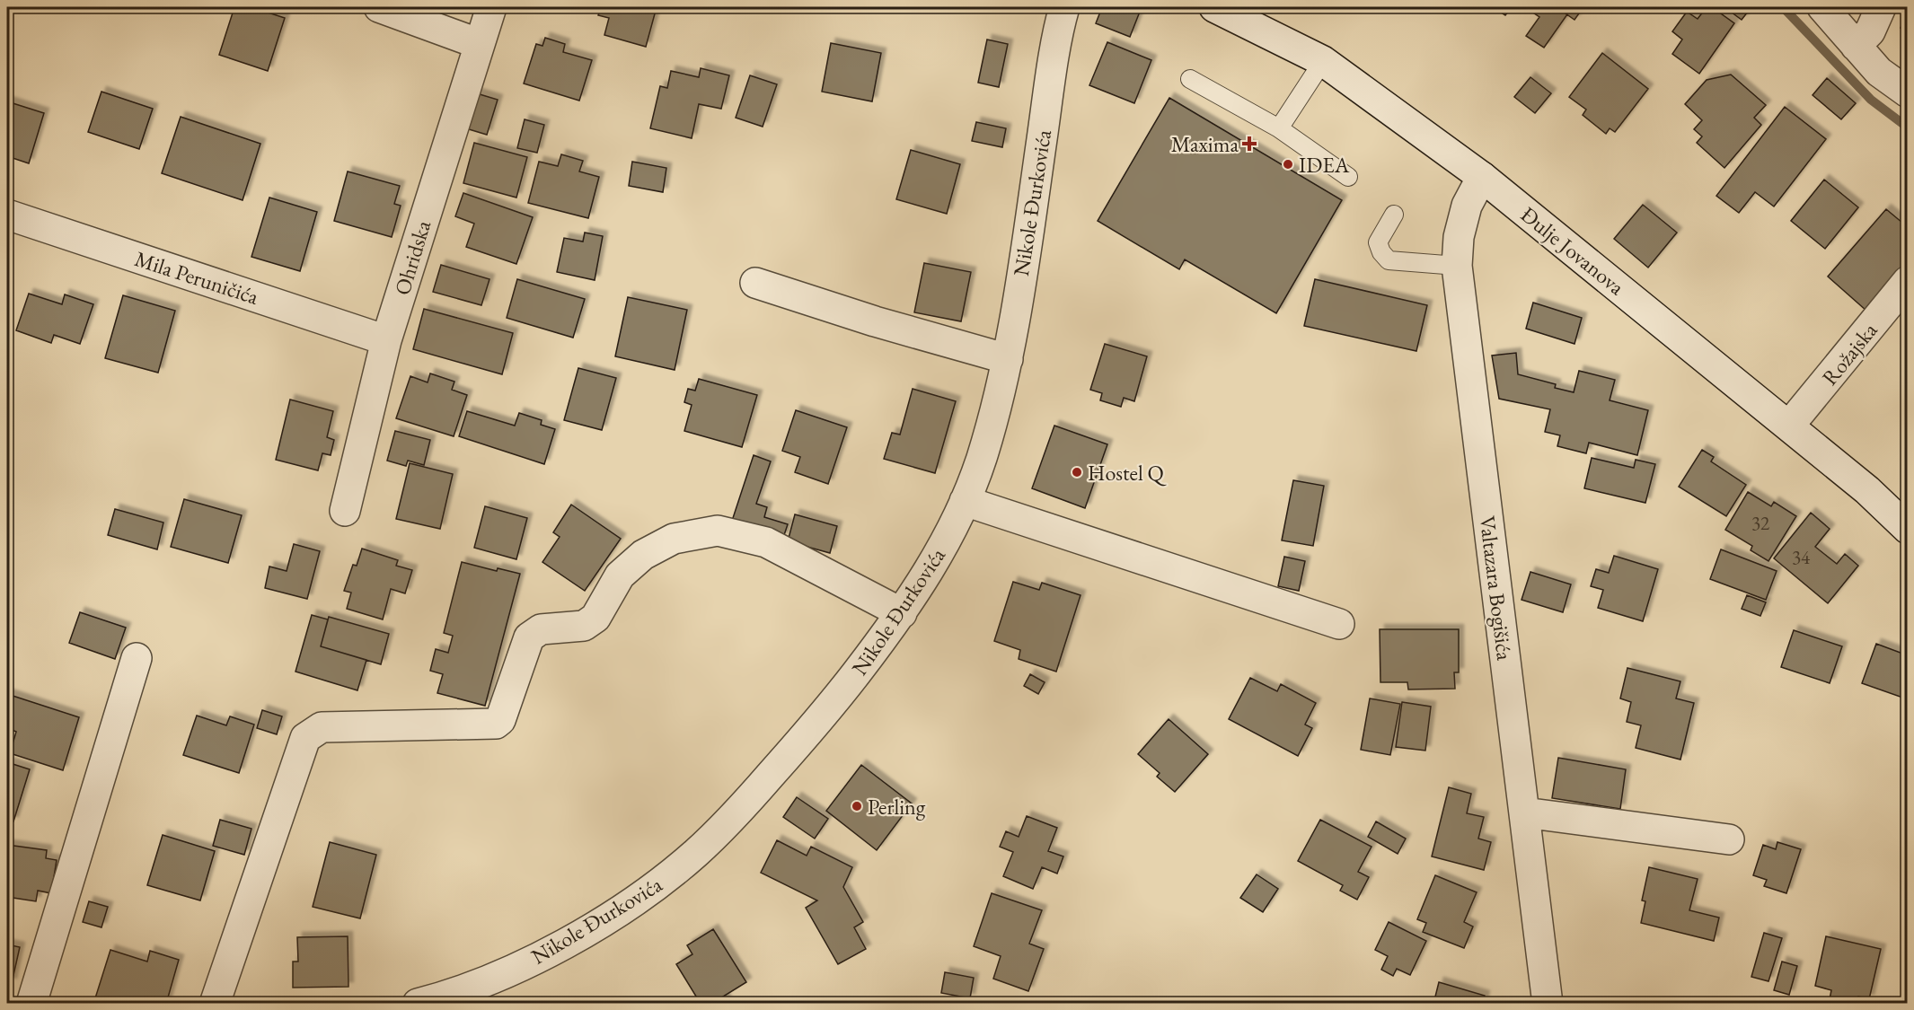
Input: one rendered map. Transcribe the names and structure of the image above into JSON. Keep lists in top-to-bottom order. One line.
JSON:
{"streets":{"street":["Nikole Đurkovića","Đulje Jovanova","Ohridska","Mila Peruničića","Rožajska","Valtazara Bogišića"]},"crossings":[["Đulje Jovanova","Rožajska"],["Đulje Jovanova","Valtazara Bogišića"],["Ohridska","Mila Peruničića"]],"places":{"health":["Maxima"],"other":["IDEA","Hostel Q","Perling"]},"house_numbers":["32","34"]}
